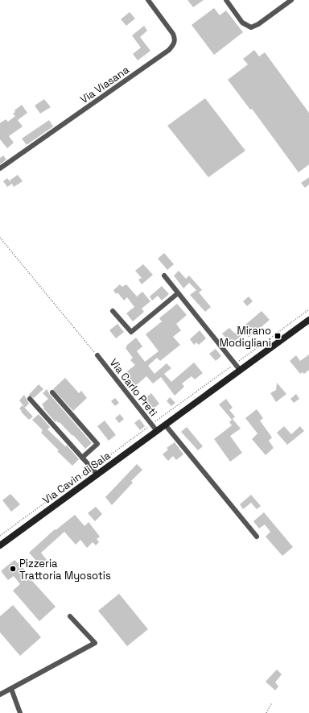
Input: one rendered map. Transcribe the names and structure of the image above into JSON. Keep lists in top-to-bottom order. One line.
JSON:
{"streets":{"main road":["Via Cavin di Sala"],"street":["Via Viasana","Via Carlo Preti"]},"crossings":[["Via Carlo Preti","Via Cavin di Sala"]],"places":{"transit":["Mirano Modigliani"],"other":["Pizzeria Trattoria Myosotis"]}}
